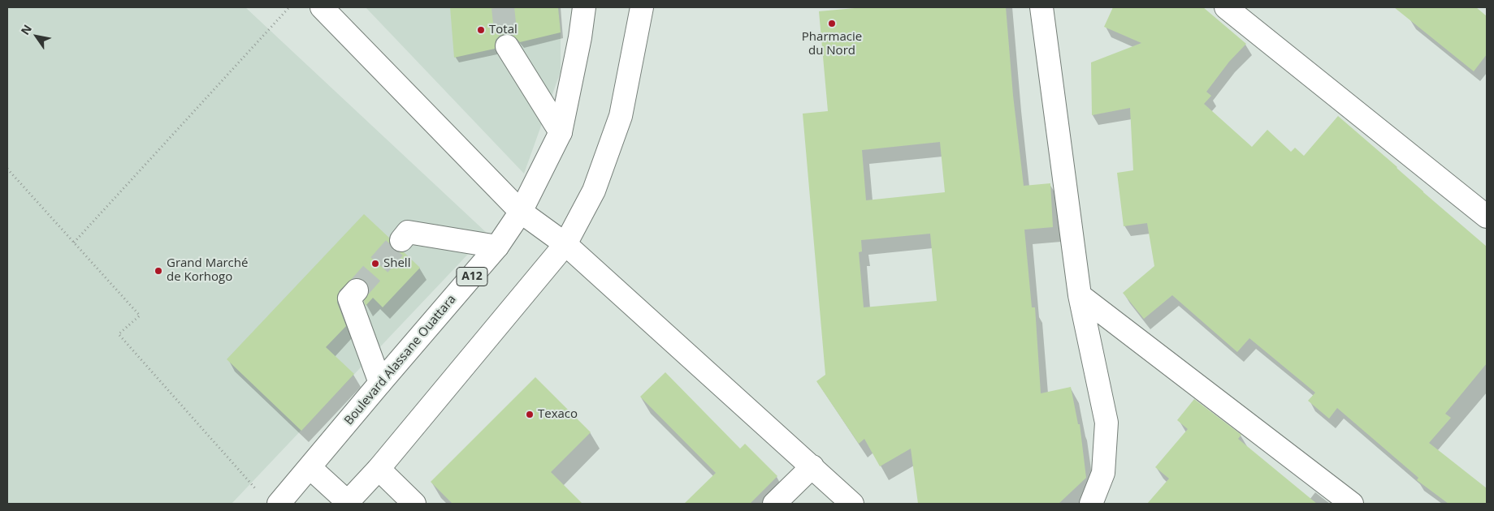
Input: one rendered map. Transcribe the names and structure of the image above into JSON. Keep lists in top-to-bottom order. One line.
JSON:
{"streets":{"street":["A12","Boulevard Alassane Ouattara"]},"places":["Pharmacie du Nord","Total","Shell","Grand Marché de Korhogo","Texaco"],"north":"top left"}
